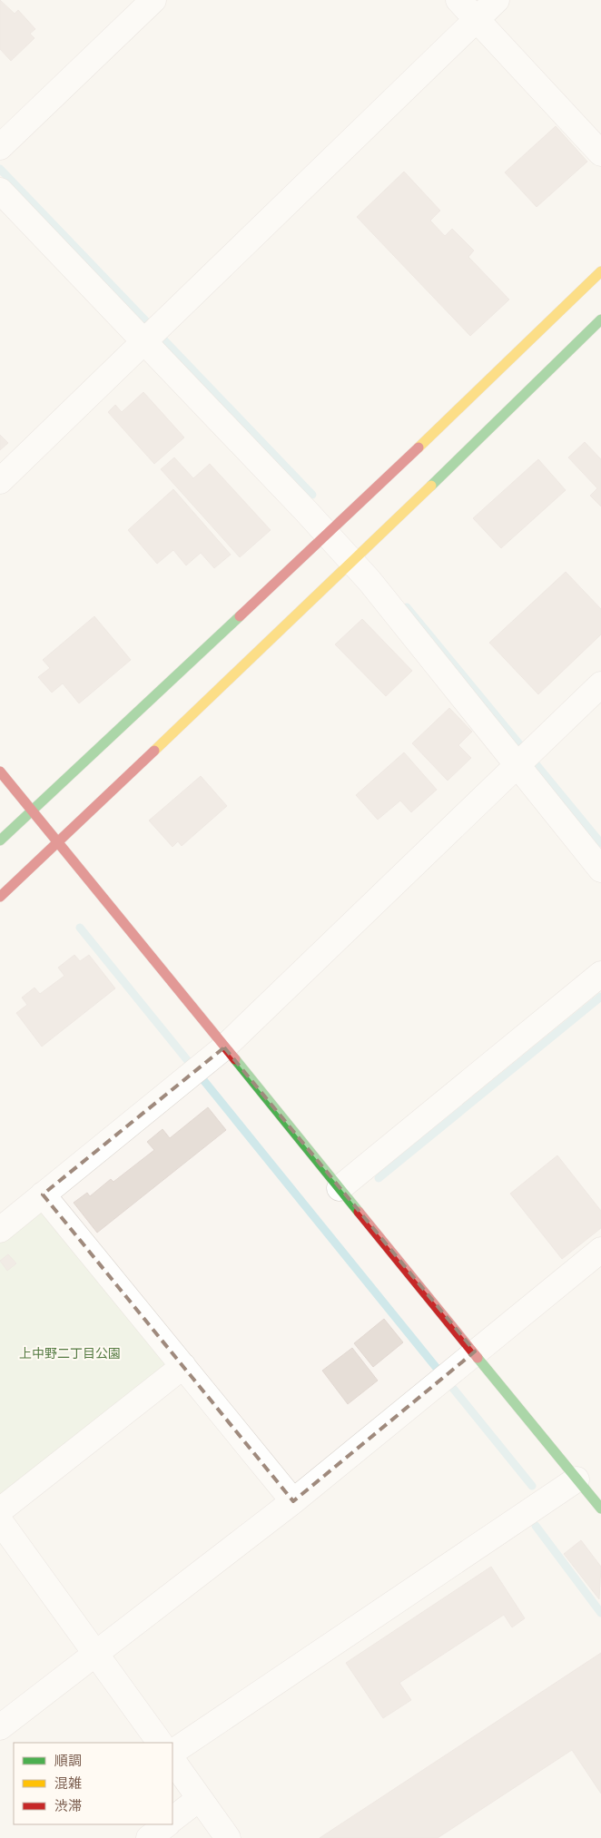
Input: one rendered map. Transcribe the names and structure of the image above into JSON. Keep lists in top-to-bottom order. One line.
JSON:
{"parks":["上中野二丁目公園"],"legend":["順調","混雑","渋滞"]}
